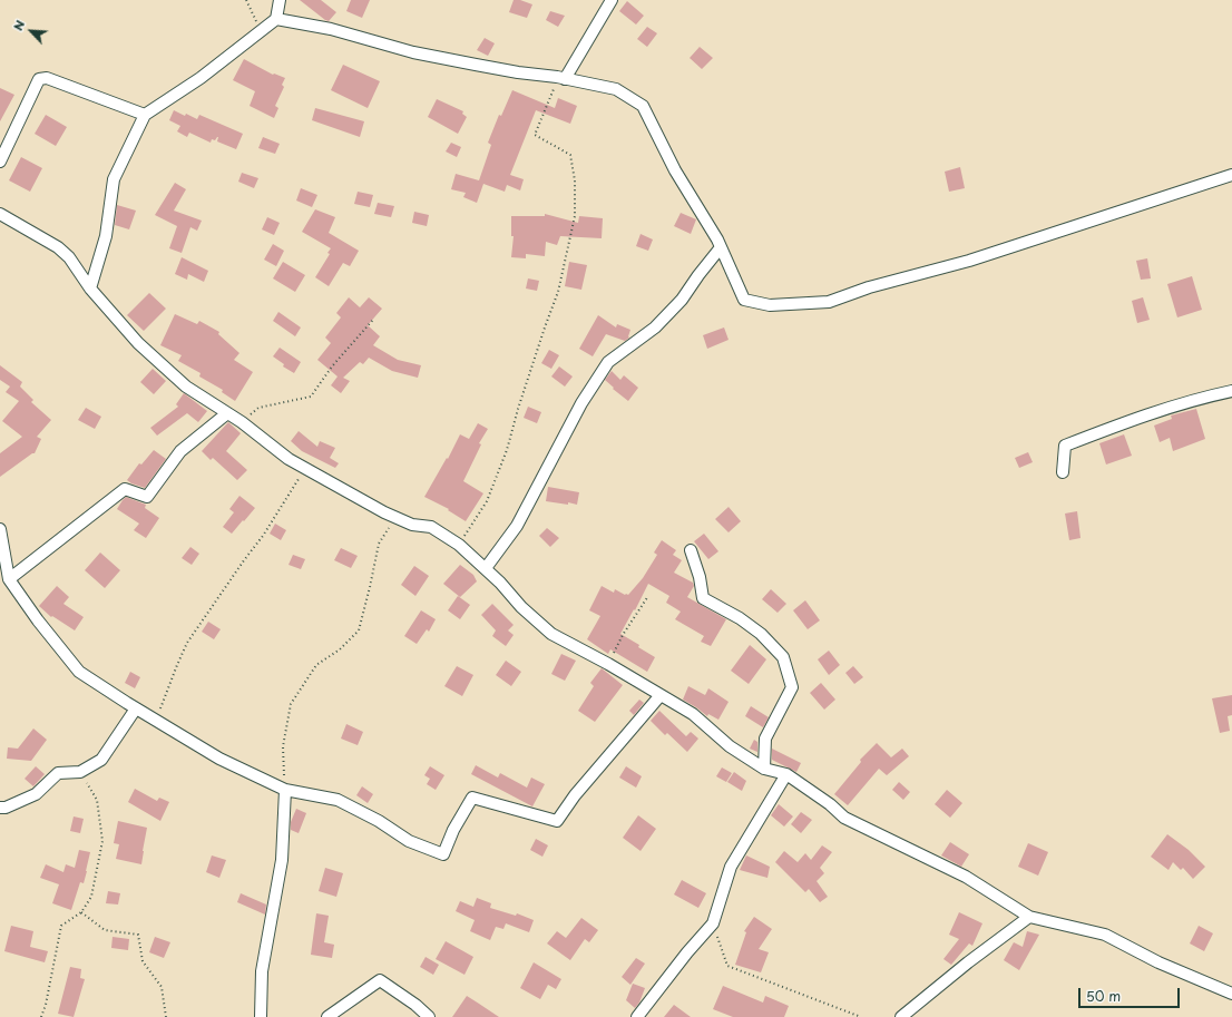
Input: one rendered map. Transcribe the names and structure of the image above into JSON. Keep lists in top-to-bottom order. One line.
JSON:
{"scale_bar":"50 m","north":"top left"}
